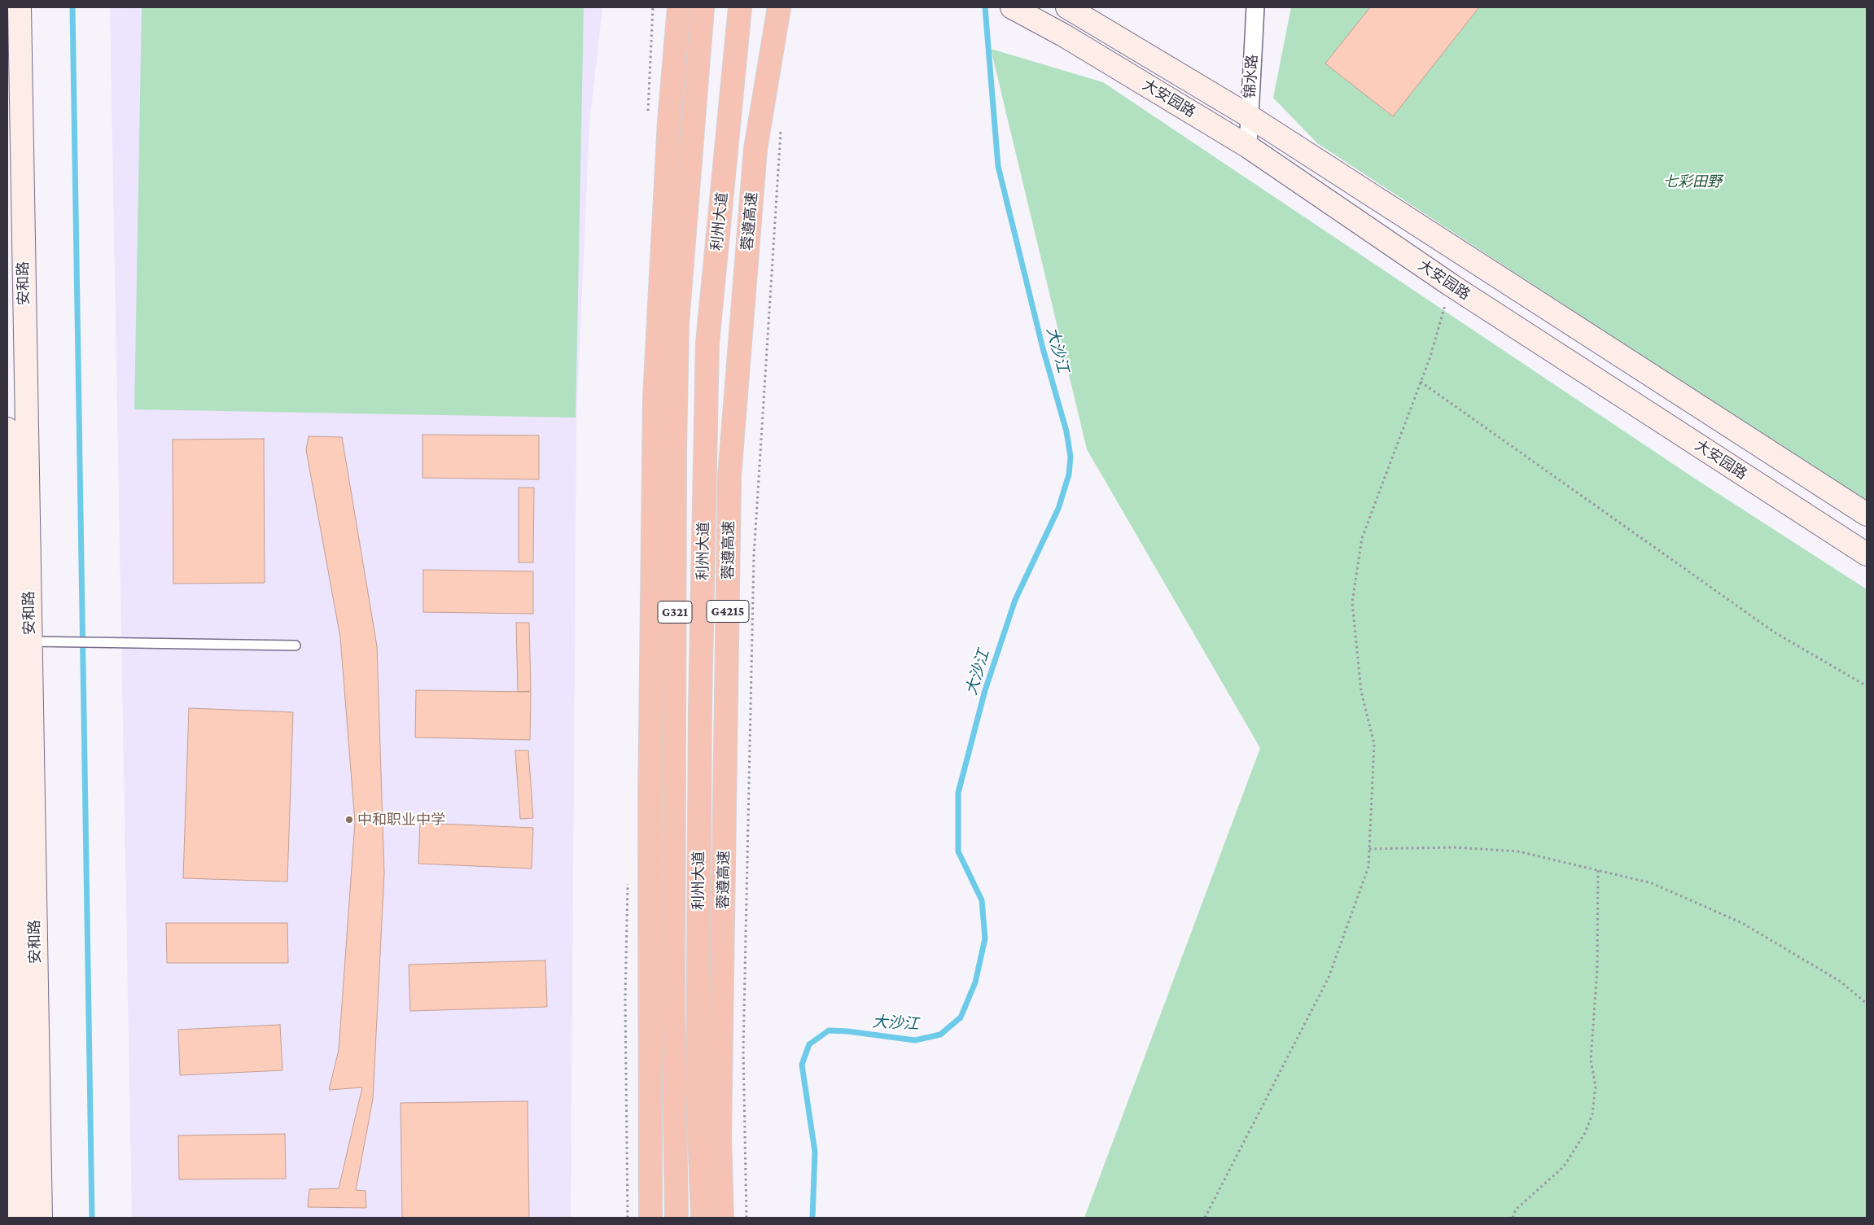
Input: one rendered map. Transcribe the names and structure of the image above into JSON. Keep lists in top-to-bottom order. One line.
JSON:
{"streets":{"highway":["利州大道","蓉遵高速","G4215","G321"],"street":["锦水路","大安园路","安和路"]},"crossings":[["锦水路","大安园路"]],"water":["大沙江"],"parks":["七彩田野"],"places":["中和职业中学"]}
